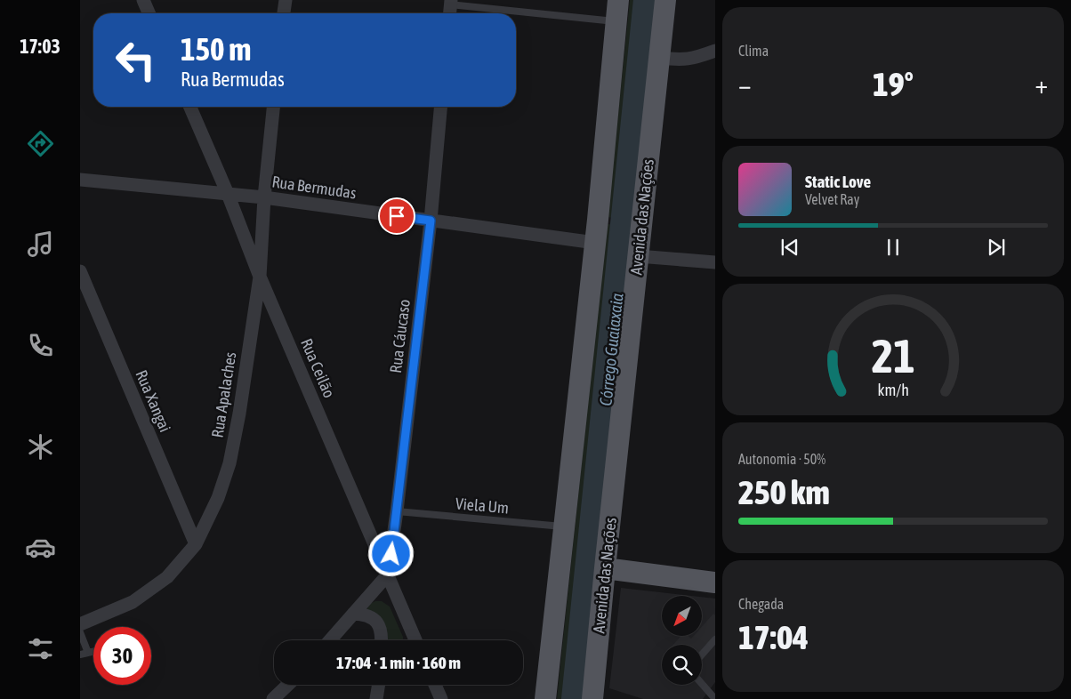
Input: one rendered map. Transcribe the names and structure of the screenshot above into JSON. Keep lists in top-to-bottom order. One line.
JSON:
{"streets":{"main road":["Avenida das Nações"],"street":["Rua Bermudas","Rua Cáucaso","Rua Ceilão","Rua Apalaches","Rua Xangai"],"lane":["Viela Um"]},"crossings":[["Rua Bermudas","Rua Cáucaso"],["Rua Bermudas","Rua Ceilão"],["Rua Bermudas","Rua Apalaches"],["Rua Cáucaso","Rua Ceilão"],["Rua Cáucaso","Viela Um"],["Rua Ceilão","Rua Apalaches"],["Rua Apalaches","Rua Xangai"]],"water":["Córrego Guaiaxaia"],"north":"bottom left","page":{"tabs":"17:03","tile":["Clima",["Autonomia · 50%","250 km"],["Chegada","17:04"]],"turn":["150 m","Rua Bermudas"],"heat":["−","19°","+"],"song":["Static Love","Velvet Ray"],"limit":"30","trip":"17:04 · 1 min · 160 m","gauge":["21","km/h"]}}
